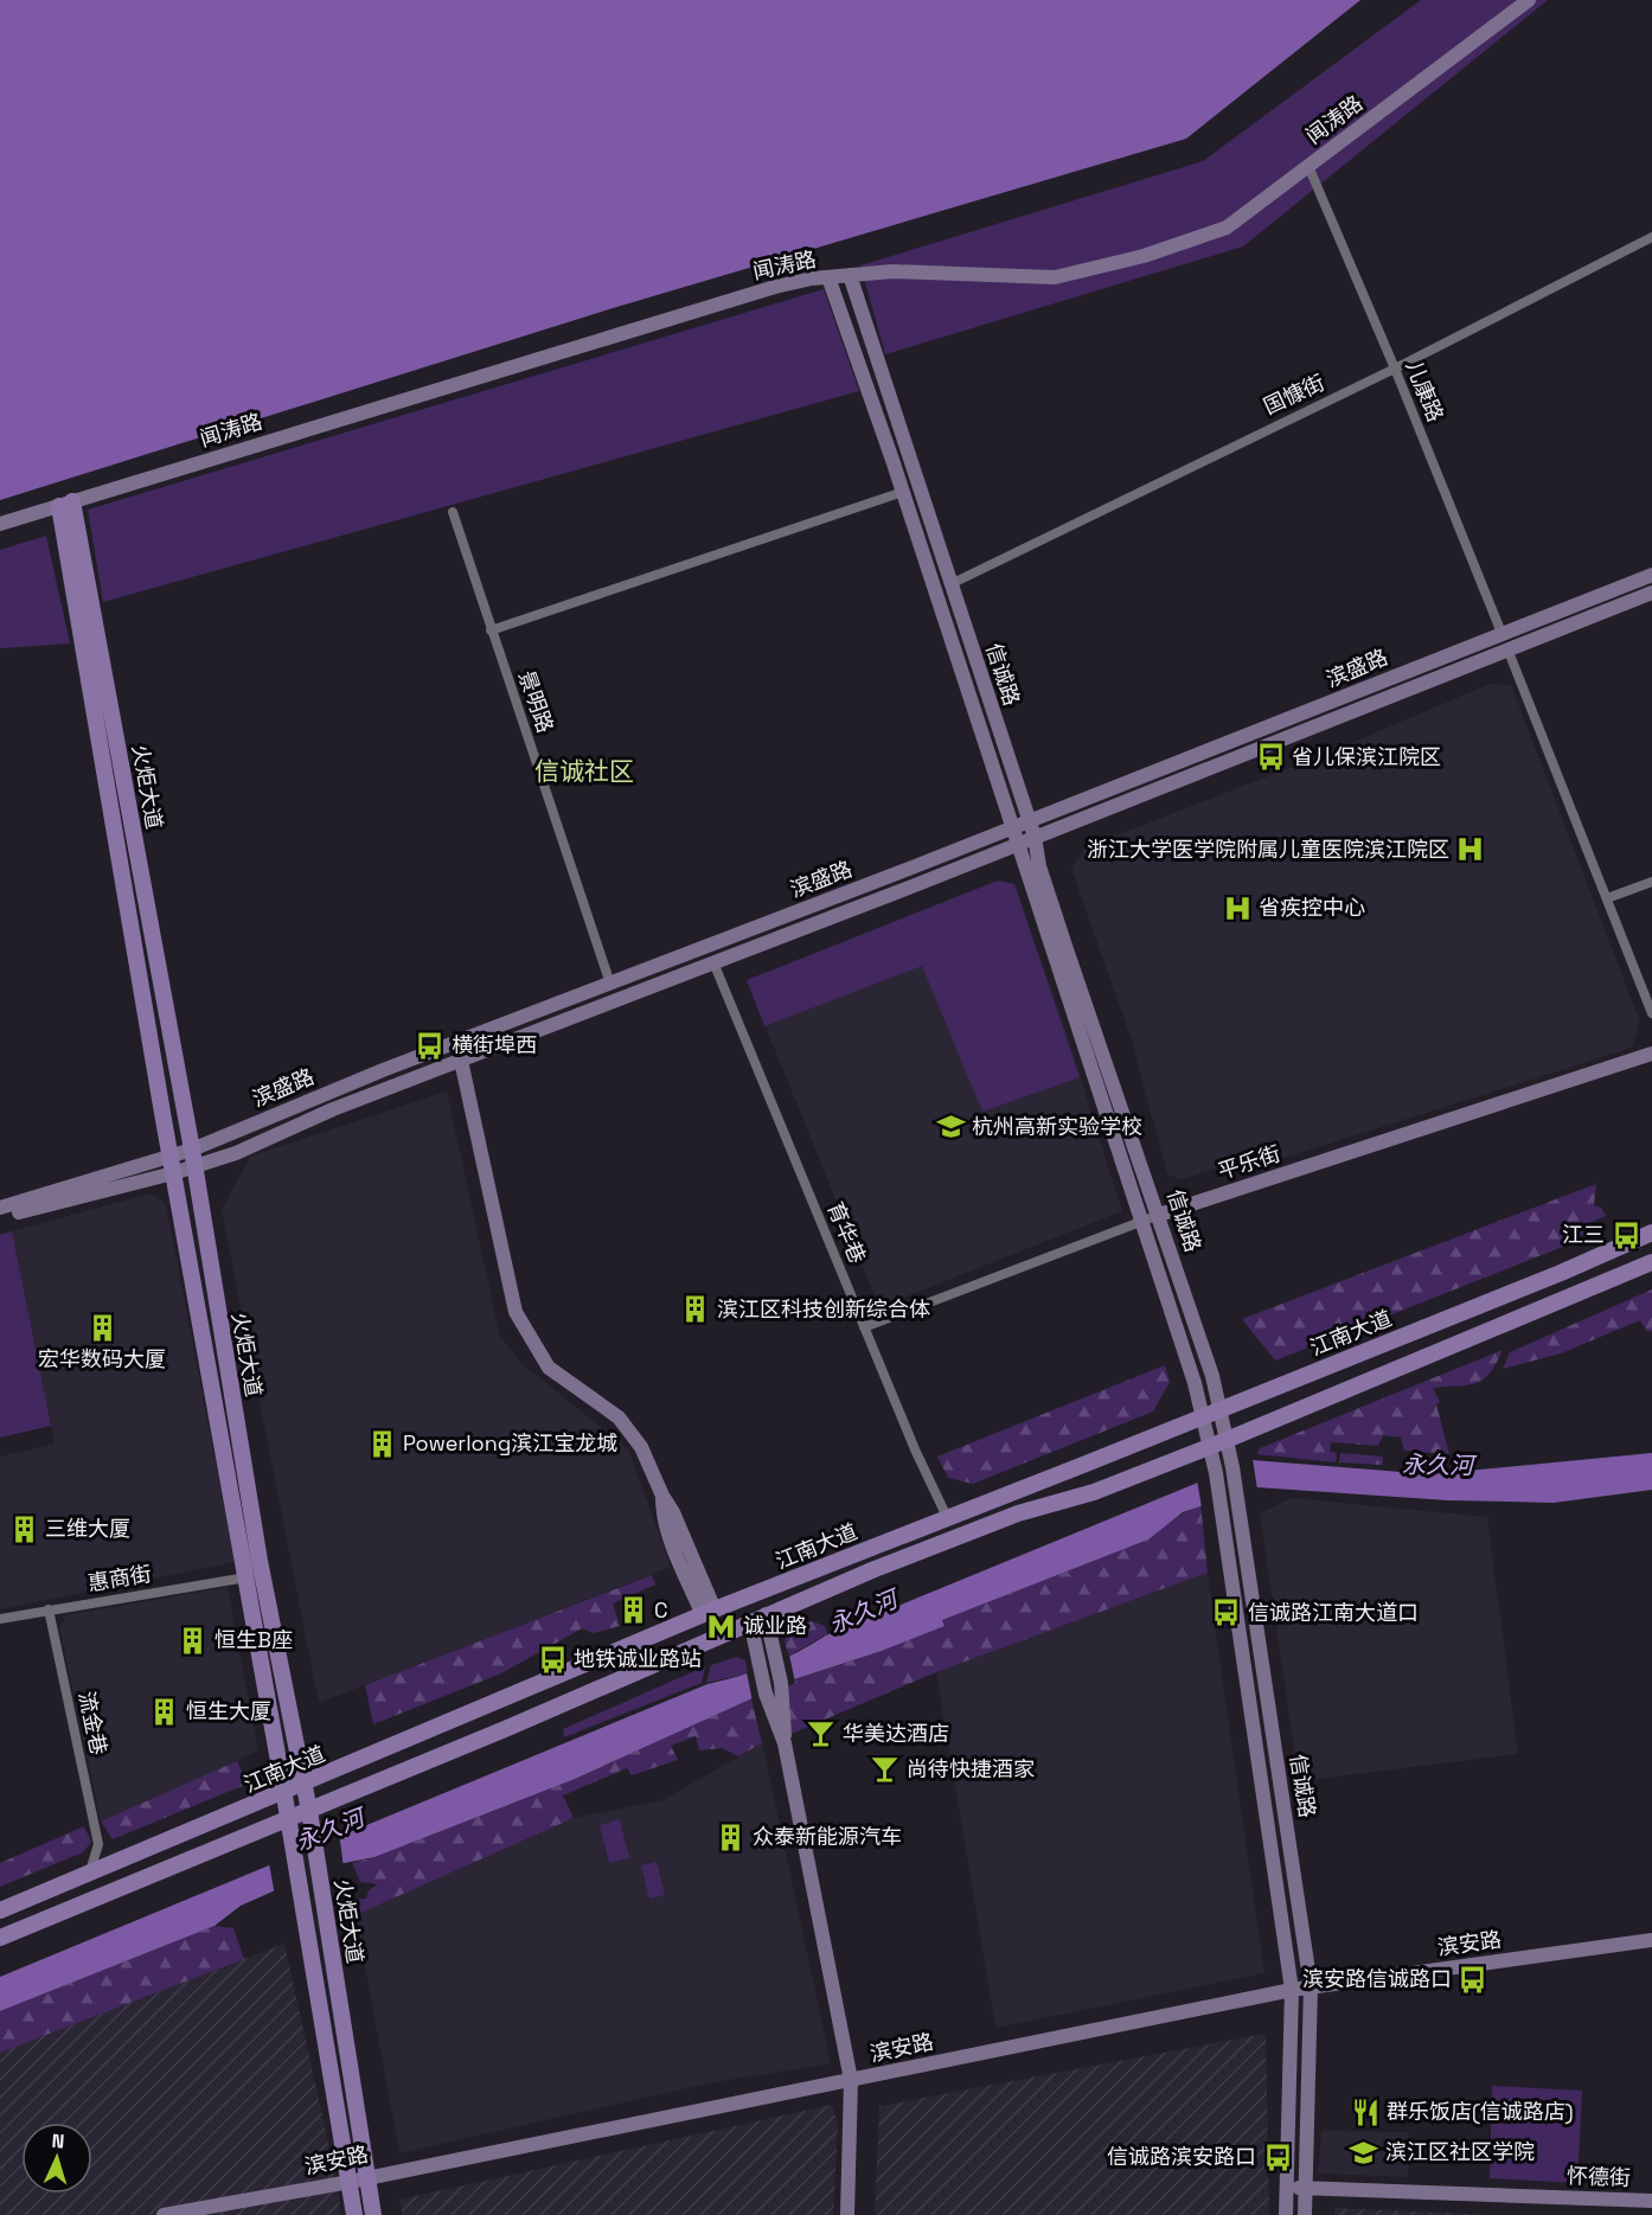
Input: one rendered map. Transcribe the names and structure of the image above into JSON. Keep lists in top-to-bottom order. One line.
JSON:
{"streets":{"main road":["闻涛路","滨盛路","信诚路","火炬大道","平乐街","江南大道","滨安路","怀德街"],"street":["儿康路","国慷街","景明路","育华巷","惠商街","流金巷"]},"crossings":[["闻涛路","儿康路"],["闻涛路","信诚路"],["闻涛路","火炬大道"],["儿康路","国慷街"],["儿康路","滨盛路"],["国慷街","信诚路"],["滨盛路","信诚路"],["滨盛路","景明路"],["滨盛路","火炬大道"],["滨盛路","育华巷"],["信诚路","平乐街"],["信诚路","江南大道"],["信诚路","滨安路"],["信诚路","怀德街"],["火炬大道","江南大道"],["火炬大道","惠商街"],["火炬大道","滨安路"],["平乐街","育华巷"],["育华巷","江南大道"],["江南大道","流金巷"],["惠商街","流金巷"]],"districts":["信诚社区"],"water":["永久河"],"places":{"bus stop":["省儿保滨江院区","横街埠西","江三","信诚路江南大道口","地铁诚业路站","滨安路信诚路口","信诚路滨安路口"],"hospital":["浙江大学医学院附属儿童医院滨江院区","省疾控中心"],"school or university":["杭州高新实验学校","滨江区社区学院"],"building":["滨江区科技创新综合体","宏华数码大厦","Powerlong滨江宝龙城","三维大厦","C","恒生B座","恒生大厦","众泰新能源汽车"],"metro station":["诚业路"],"bar":["华美达酒店","尚待快捷酒家"],"restaurant":["群乐饭店(信诚路店)"]},"north":"top"}
